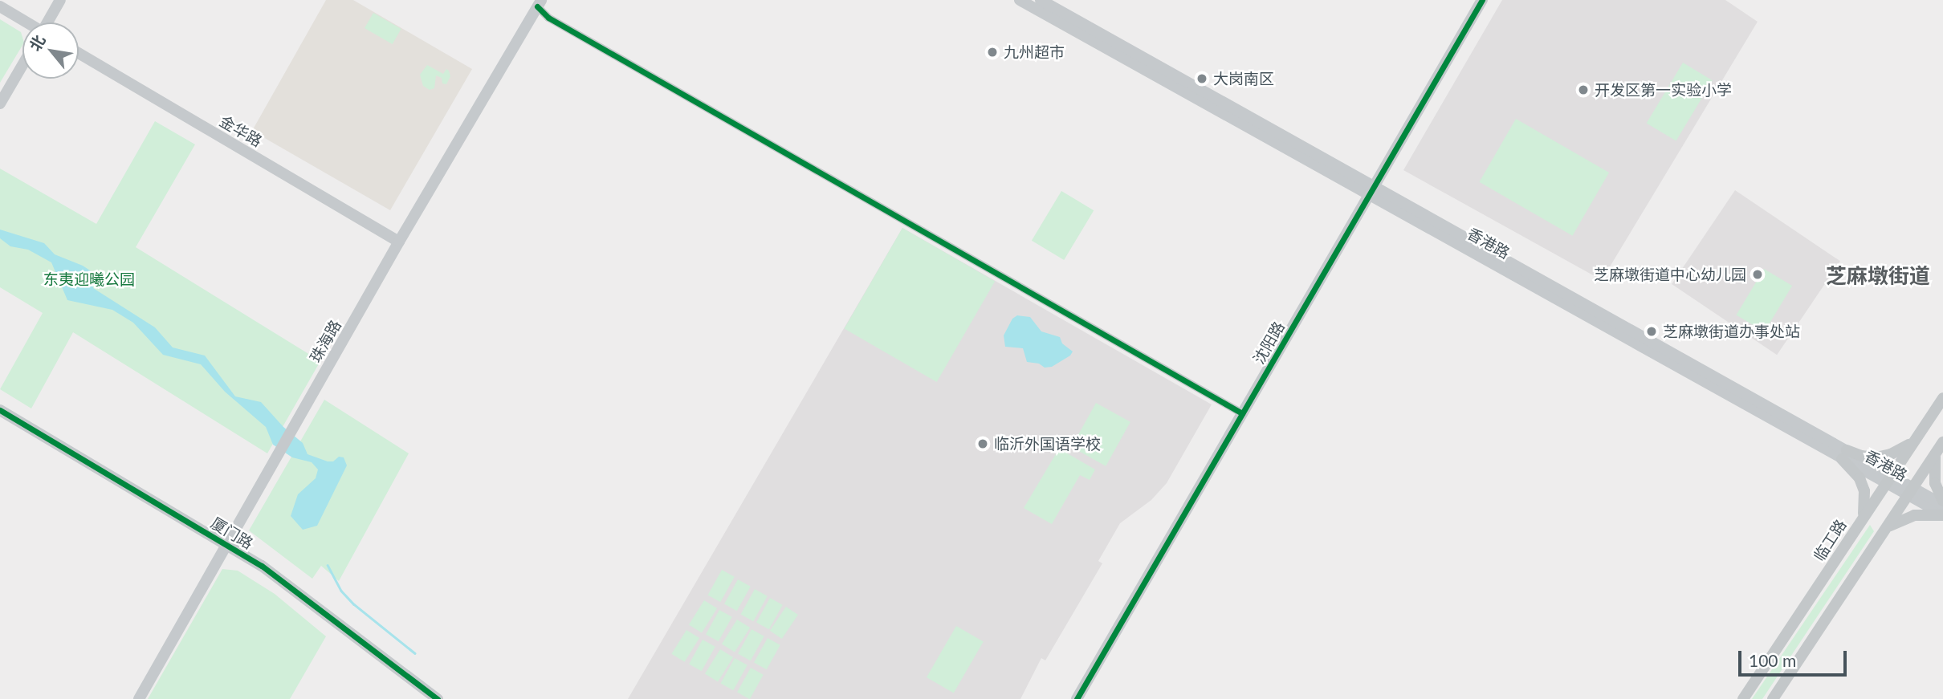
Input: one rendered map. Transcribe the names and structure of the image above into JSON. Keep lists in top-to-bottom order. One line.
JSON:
{"streets":{"main road":["金华路","香港路","珠海路","沈阳路","厦门路","临工路"]},"crossings":[["金华路","珠海路"],["香港路","沈阳路"],["香港路","临工路"],["珠海路","厦门路"]],"districts":["芝麻墩街道"],"parks":["东夷迎曦公园"],"places":["九州超市","大岗南区","开发区第一实验小学","芝麻墩街道中心幼儿园","芝麻墩街道办事处站","临沂外国语学校"],"scale_bar":"100 m","north":"top left"}
